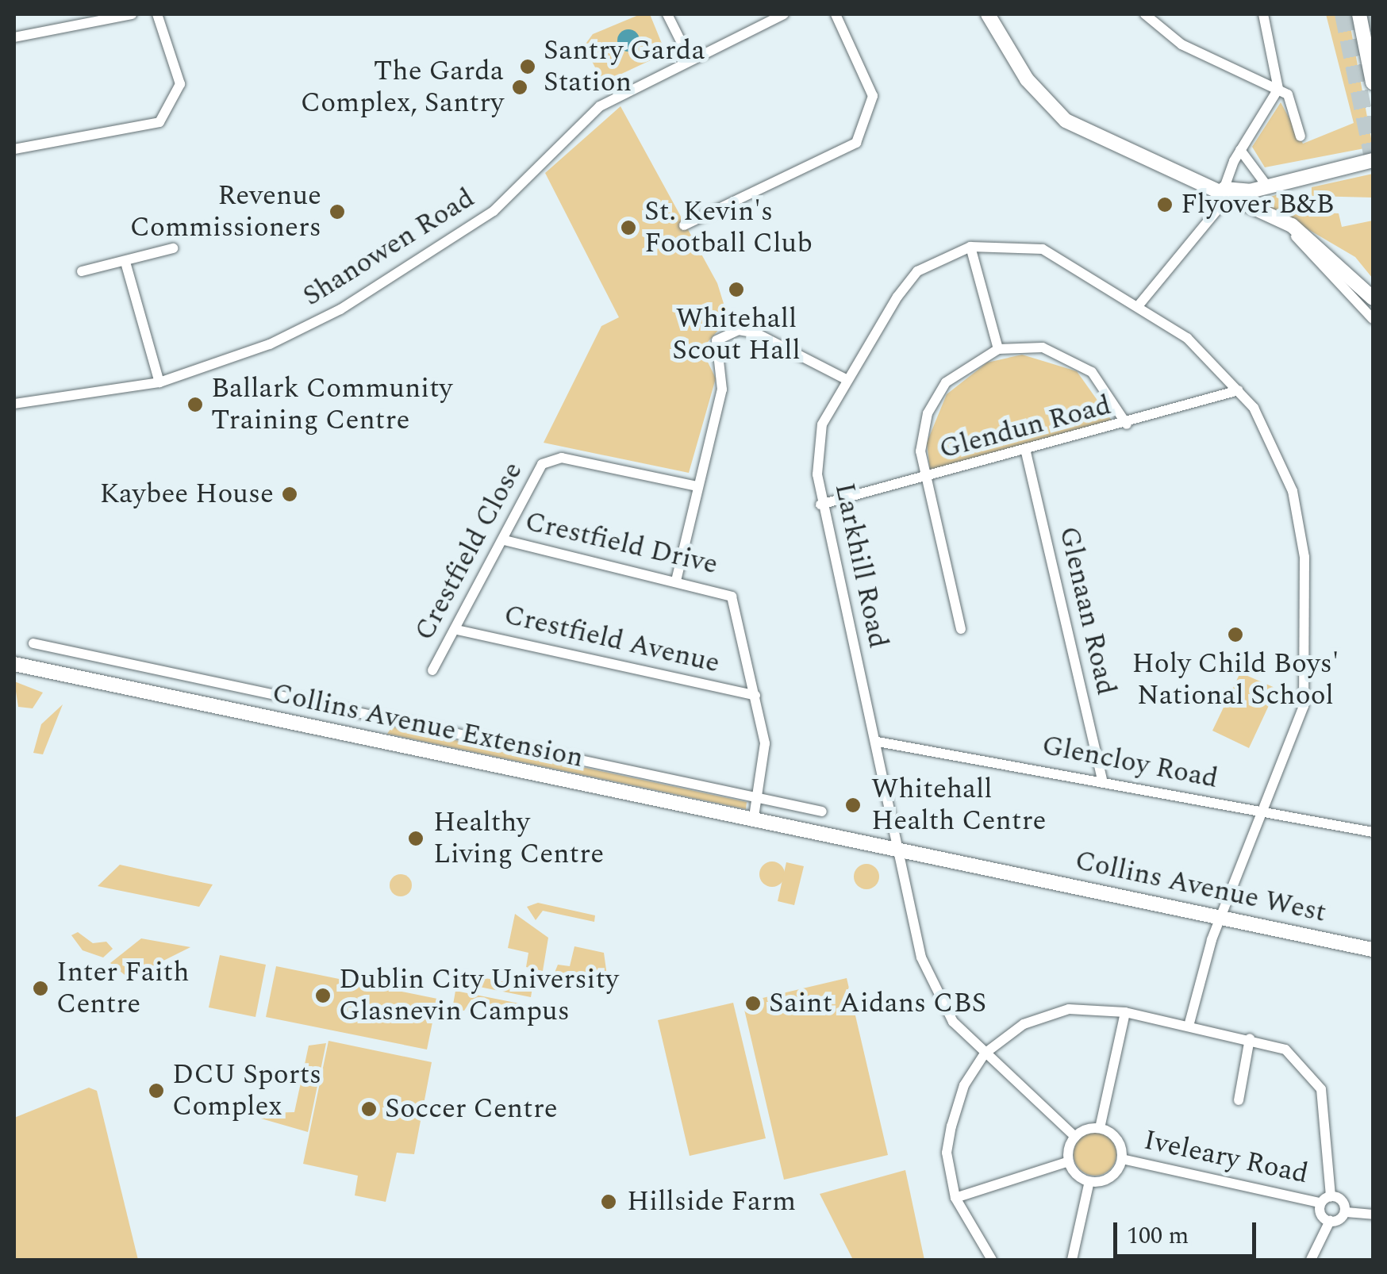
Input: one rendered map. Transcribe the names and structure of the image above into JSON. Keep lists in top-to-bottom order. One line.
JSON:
{"streets":{"main road":["Collins Avenue Extension","Collins Avenue West"],"street":["Shanowen Road","Glendun Road","Crestfield Drive","Crestfield Close","Larkhill Road","Glenaan Road","Crestfield Avenue","Glencloy Road","Iveleary Road"]},"crossings":[["Glendun Road","Larkhill Road"],["Glendun Road","Glenaan Road"],["Crestfield Drive","Crestfield Close"],["Crestfield Drive","Crestfield Avenue"],["Crestfield Drive","Collins Avenue Extension"],["Crestfield Close","Crestfield Avenue"],["Larkhill Road","Glencloy Road"],["Larkhill Road","Collins Avenue West"],["Larkhill Road","Iveleary Road"],["Glenaan Road","Glencloy Road"],["Collins Avenue Extension","Collins Avenue West"]],"places":["Santry Garda Station","The Garda Complex, Santry","Flyover B&B","Revenue Commissioners","St. Kevin's Football Club","Whitehall Scout Hall","Ballark Community Training Centre","Kaybee House","Holy Child Boys' National School","Whitehall Health Centre","Healthy Living Centre","Inter Faith Centre","Dublin City University Glasnevin Campus","Saint Aidans CBS","DCU Sports Complex","Soccer Centre","Hillside Farm"],"scale_bar":"100 m"}
